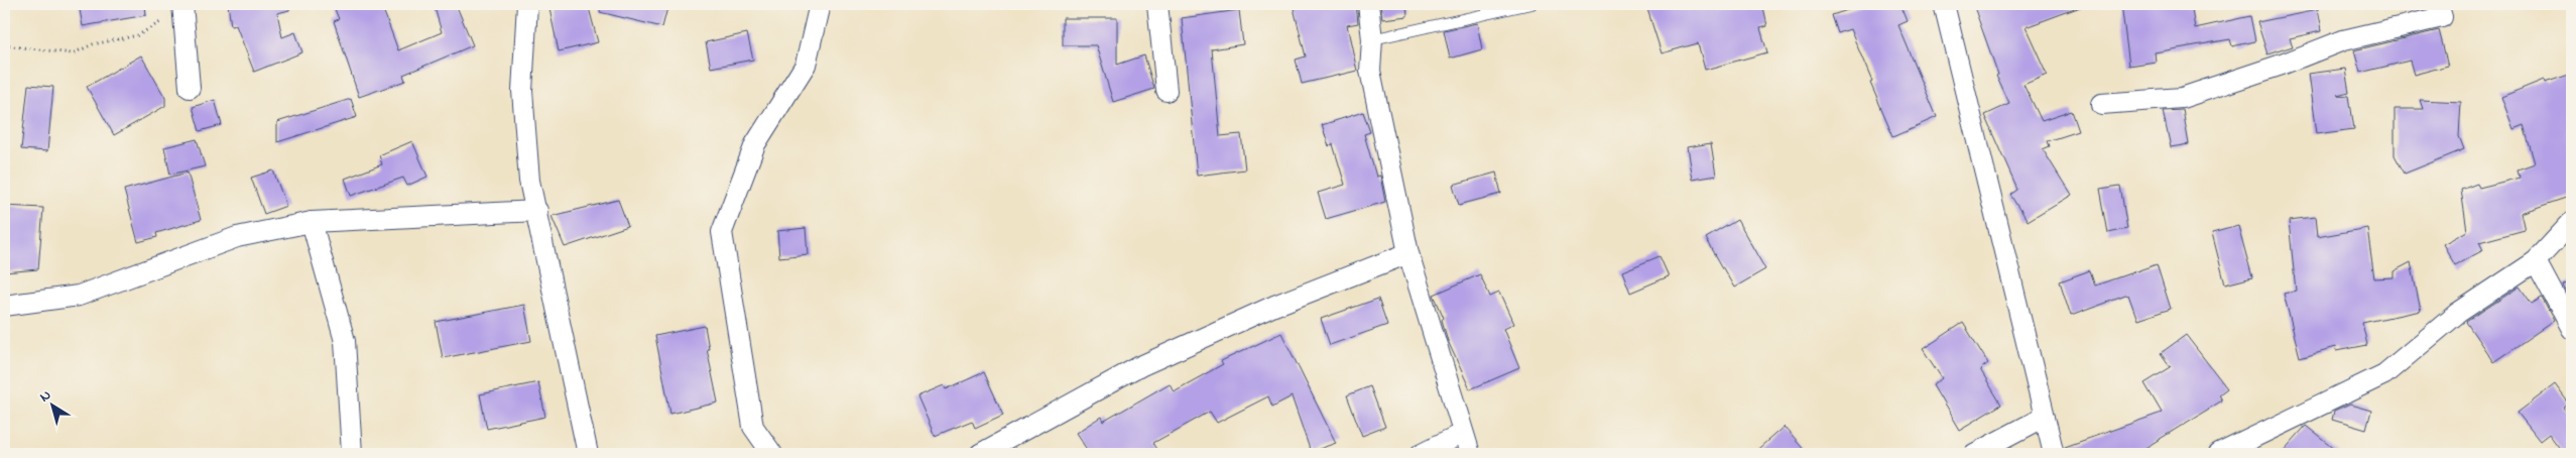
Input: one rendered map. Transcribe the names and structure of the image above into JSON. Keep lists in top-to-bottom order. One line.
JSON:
{"north":"top left"}
